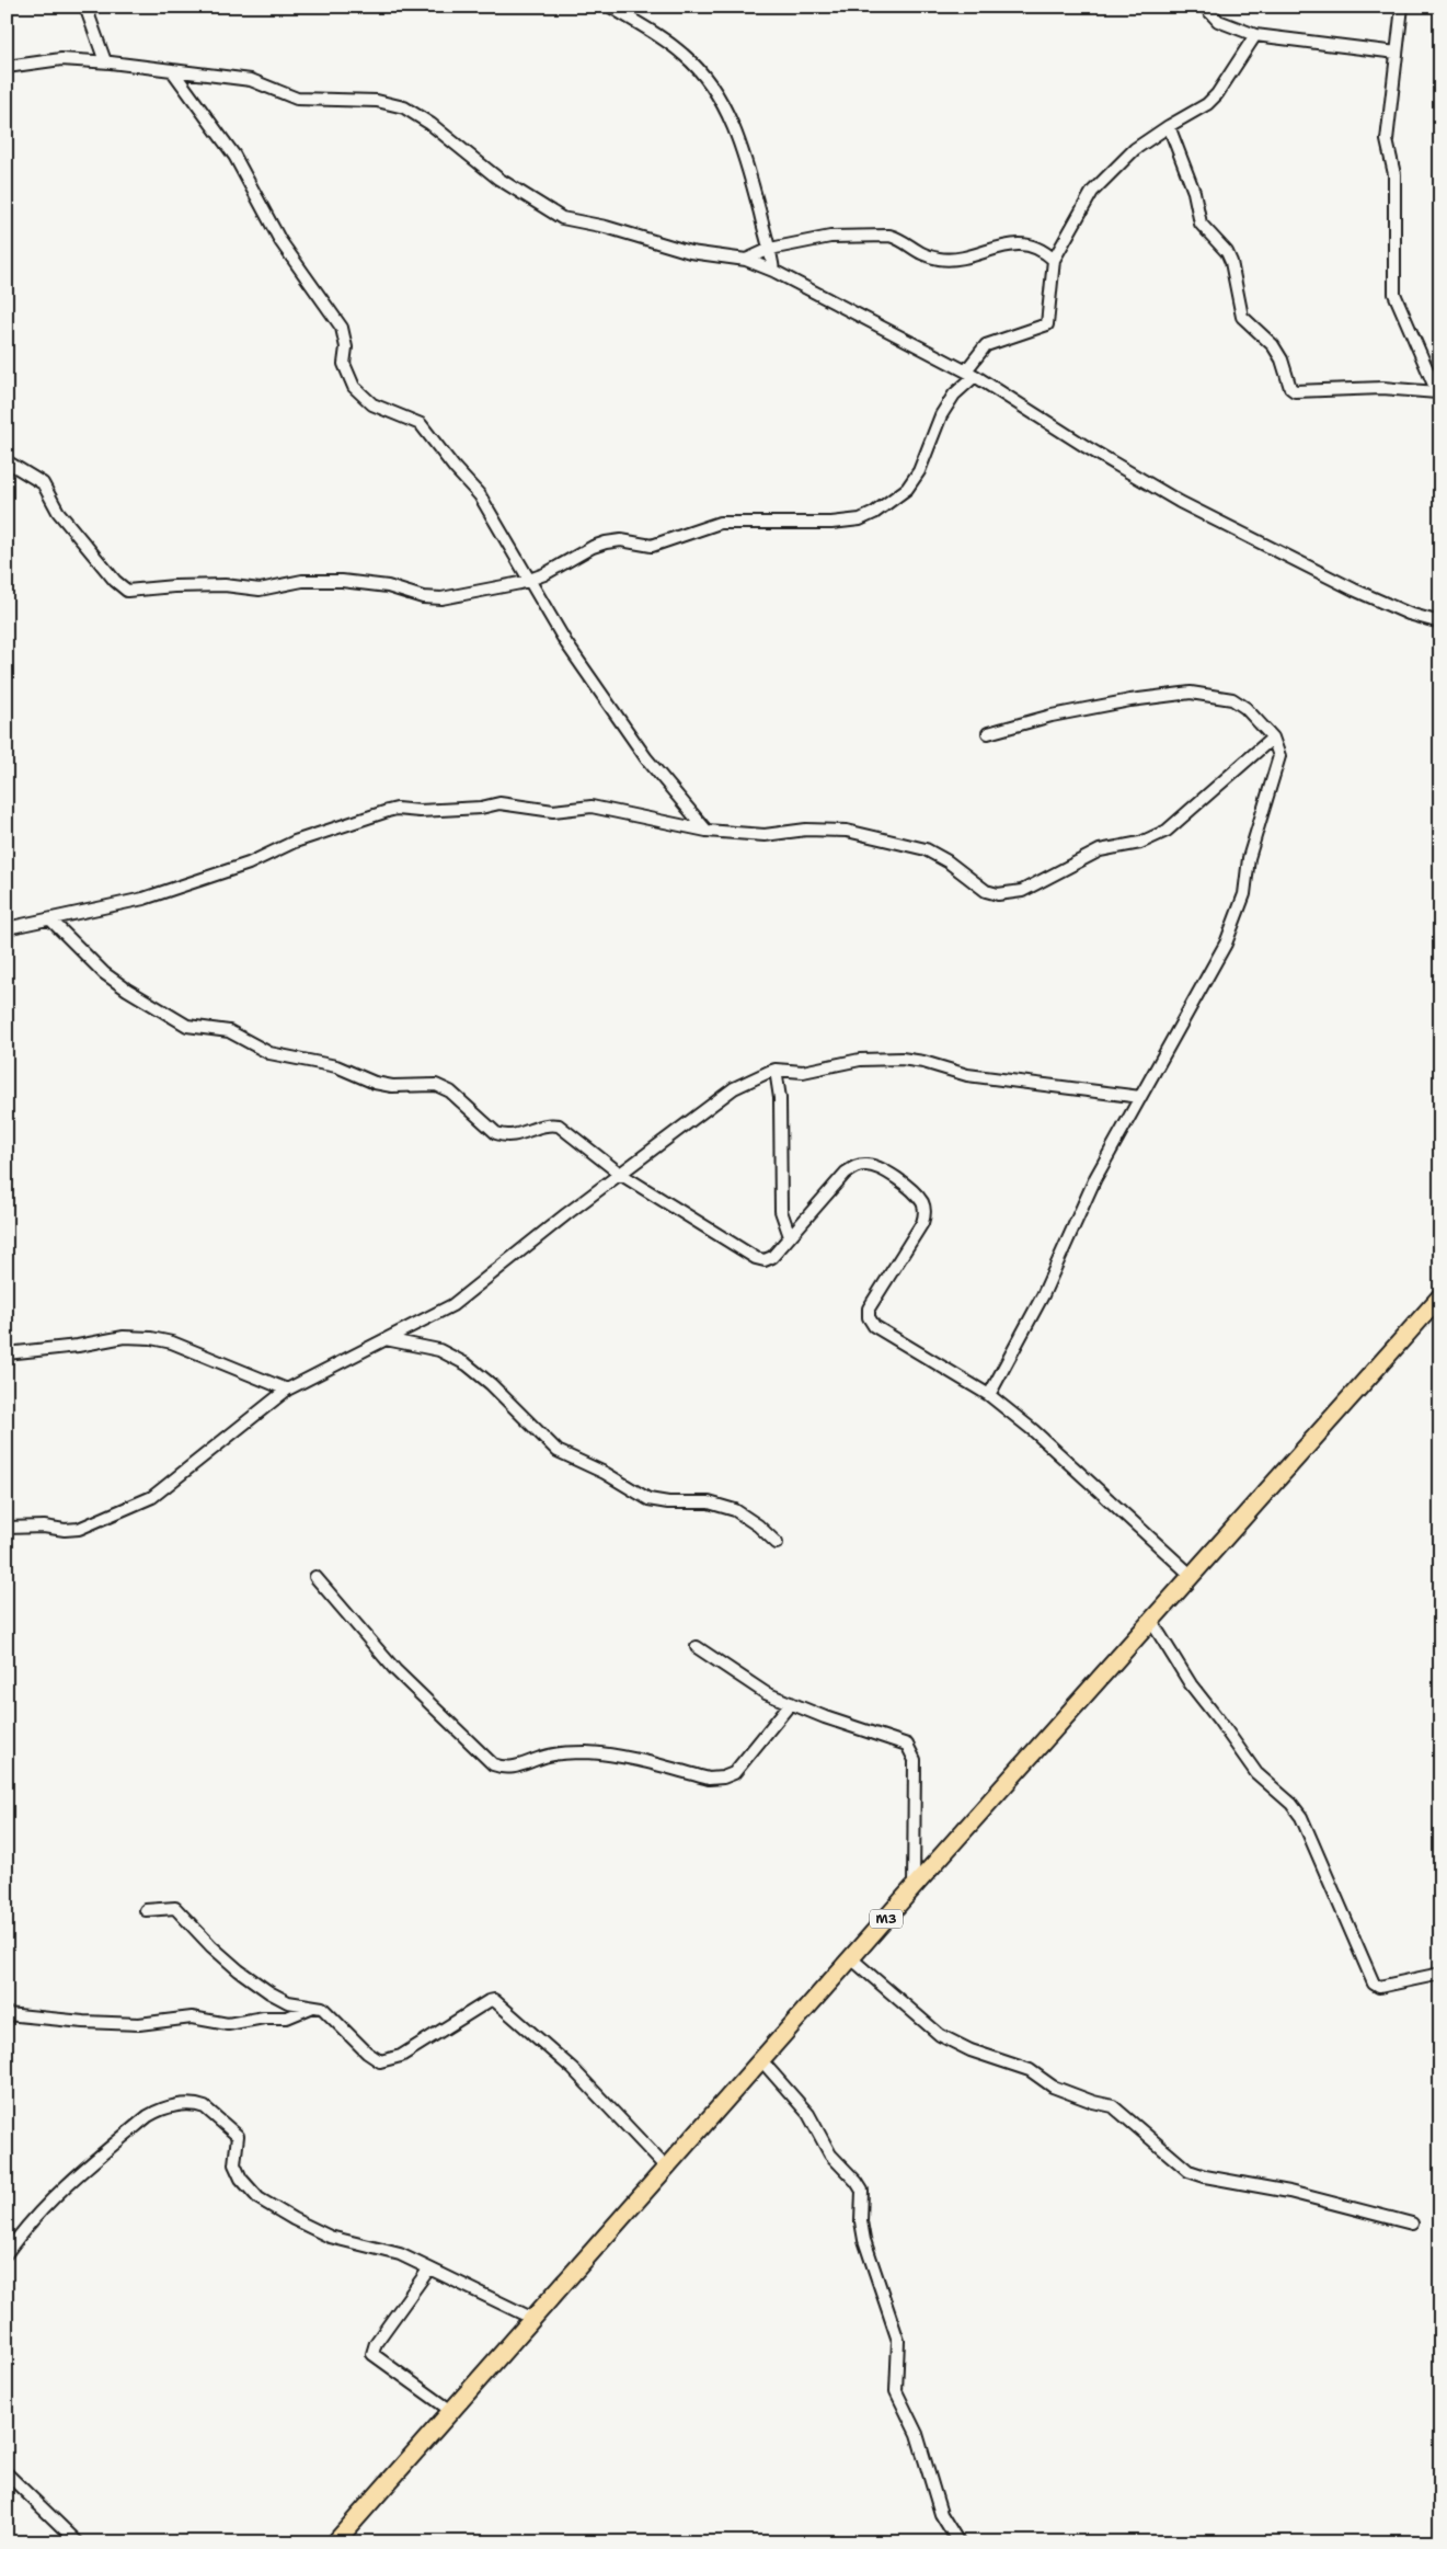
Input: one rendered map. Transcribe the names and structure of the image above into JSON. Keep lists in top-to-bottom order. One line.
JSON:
{"streets":{"main road":["M3"]}}
